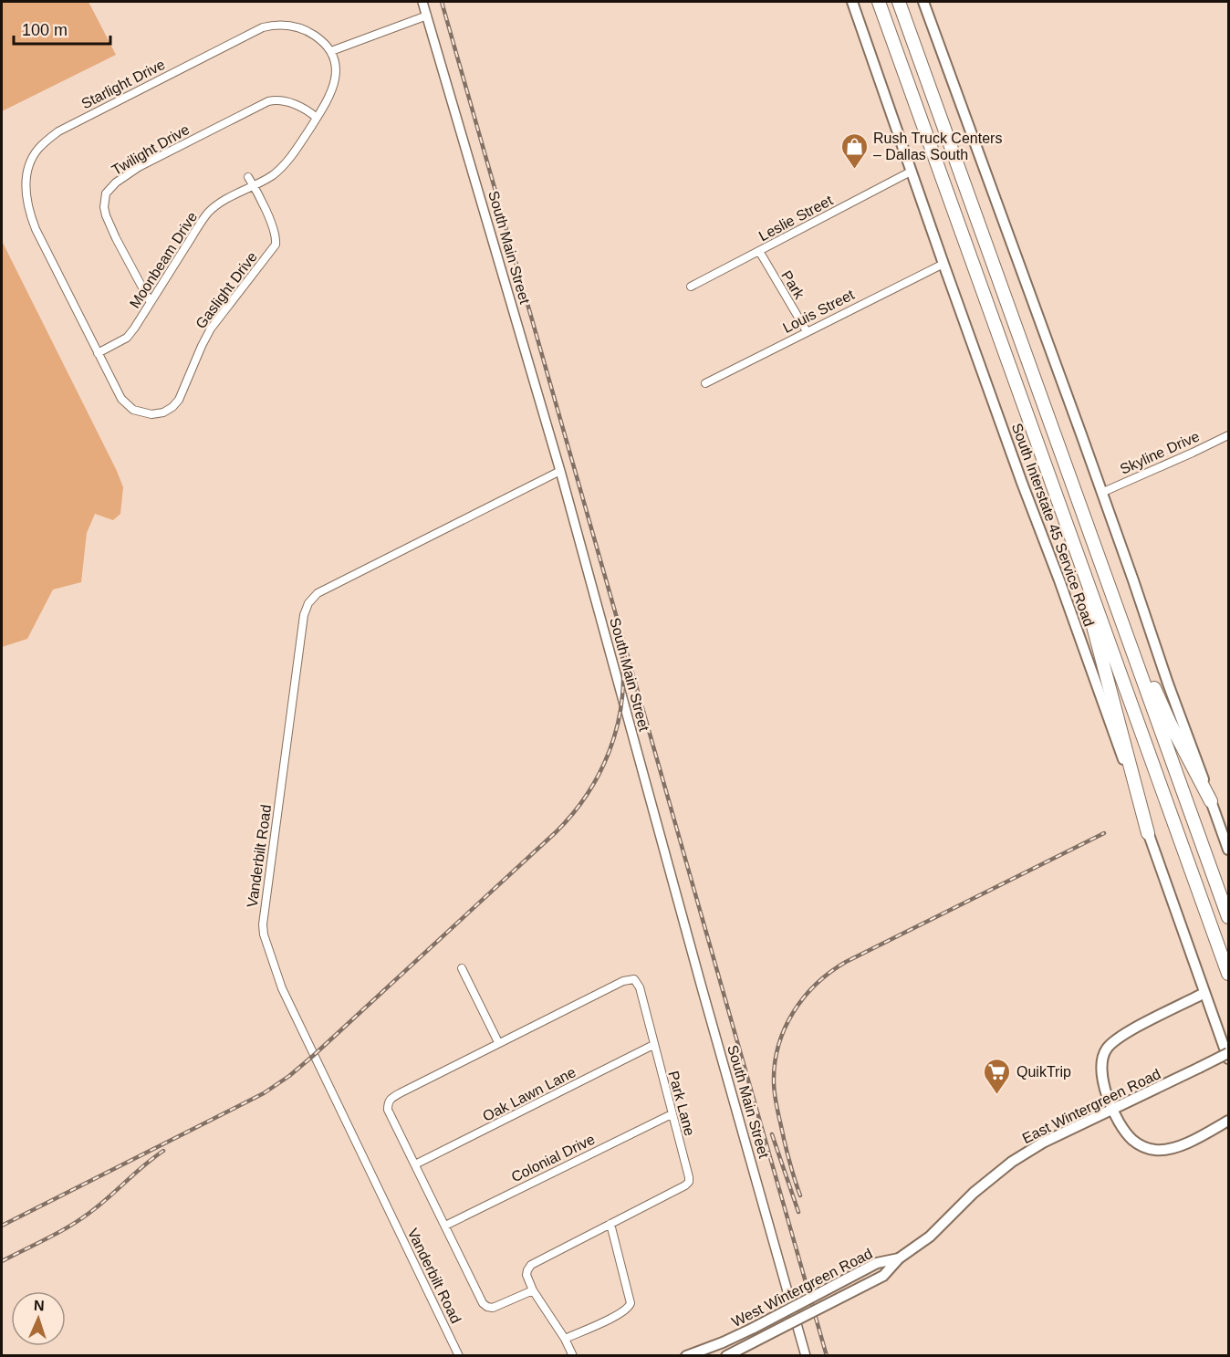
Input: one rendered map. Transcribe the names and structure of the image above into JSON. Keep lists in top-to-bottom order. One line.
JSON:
{"streets":{"main road":["South Interstate 45 Service Road","East Wintergreen Road","West Wintergreen Road"],"street":["Starlight Drive","Twilight Drive","Leslie Street","South Main Street","Moonbeam Drive","Park","Gaslight Drive","Louis Street","Skyline Drive","Vanderbilt Road","Oak Lawn Lane","Park Lane","Colonial Drive"]},"crossings":[["Starlight Drive","Moonbeam Drive"],["Starlight Drive","Gaslight Drive"],["Twilight Drive","Moonbeam Drive"],["Leslie Street","Park"],["Leslie Street","South Interstate 45 Service Road"],["South Main Street","Vanderbilt Road"],["Moonbeam Drive","Gaslight Drive"],["Park","Louis Street"],["Louis Street","South Interstate 45 Service Road"],["Oak Lawn Lane","Park Lane"],["Park Lane","Colonial Drive"],["East Wintergreen Road","West Wintergreen Road"]],"places":{"shop":["Rush Truck Centers – Dallas South"],"supermarket":["QuikTrip"]},"scale_bar":"100 m","north":"top"}
